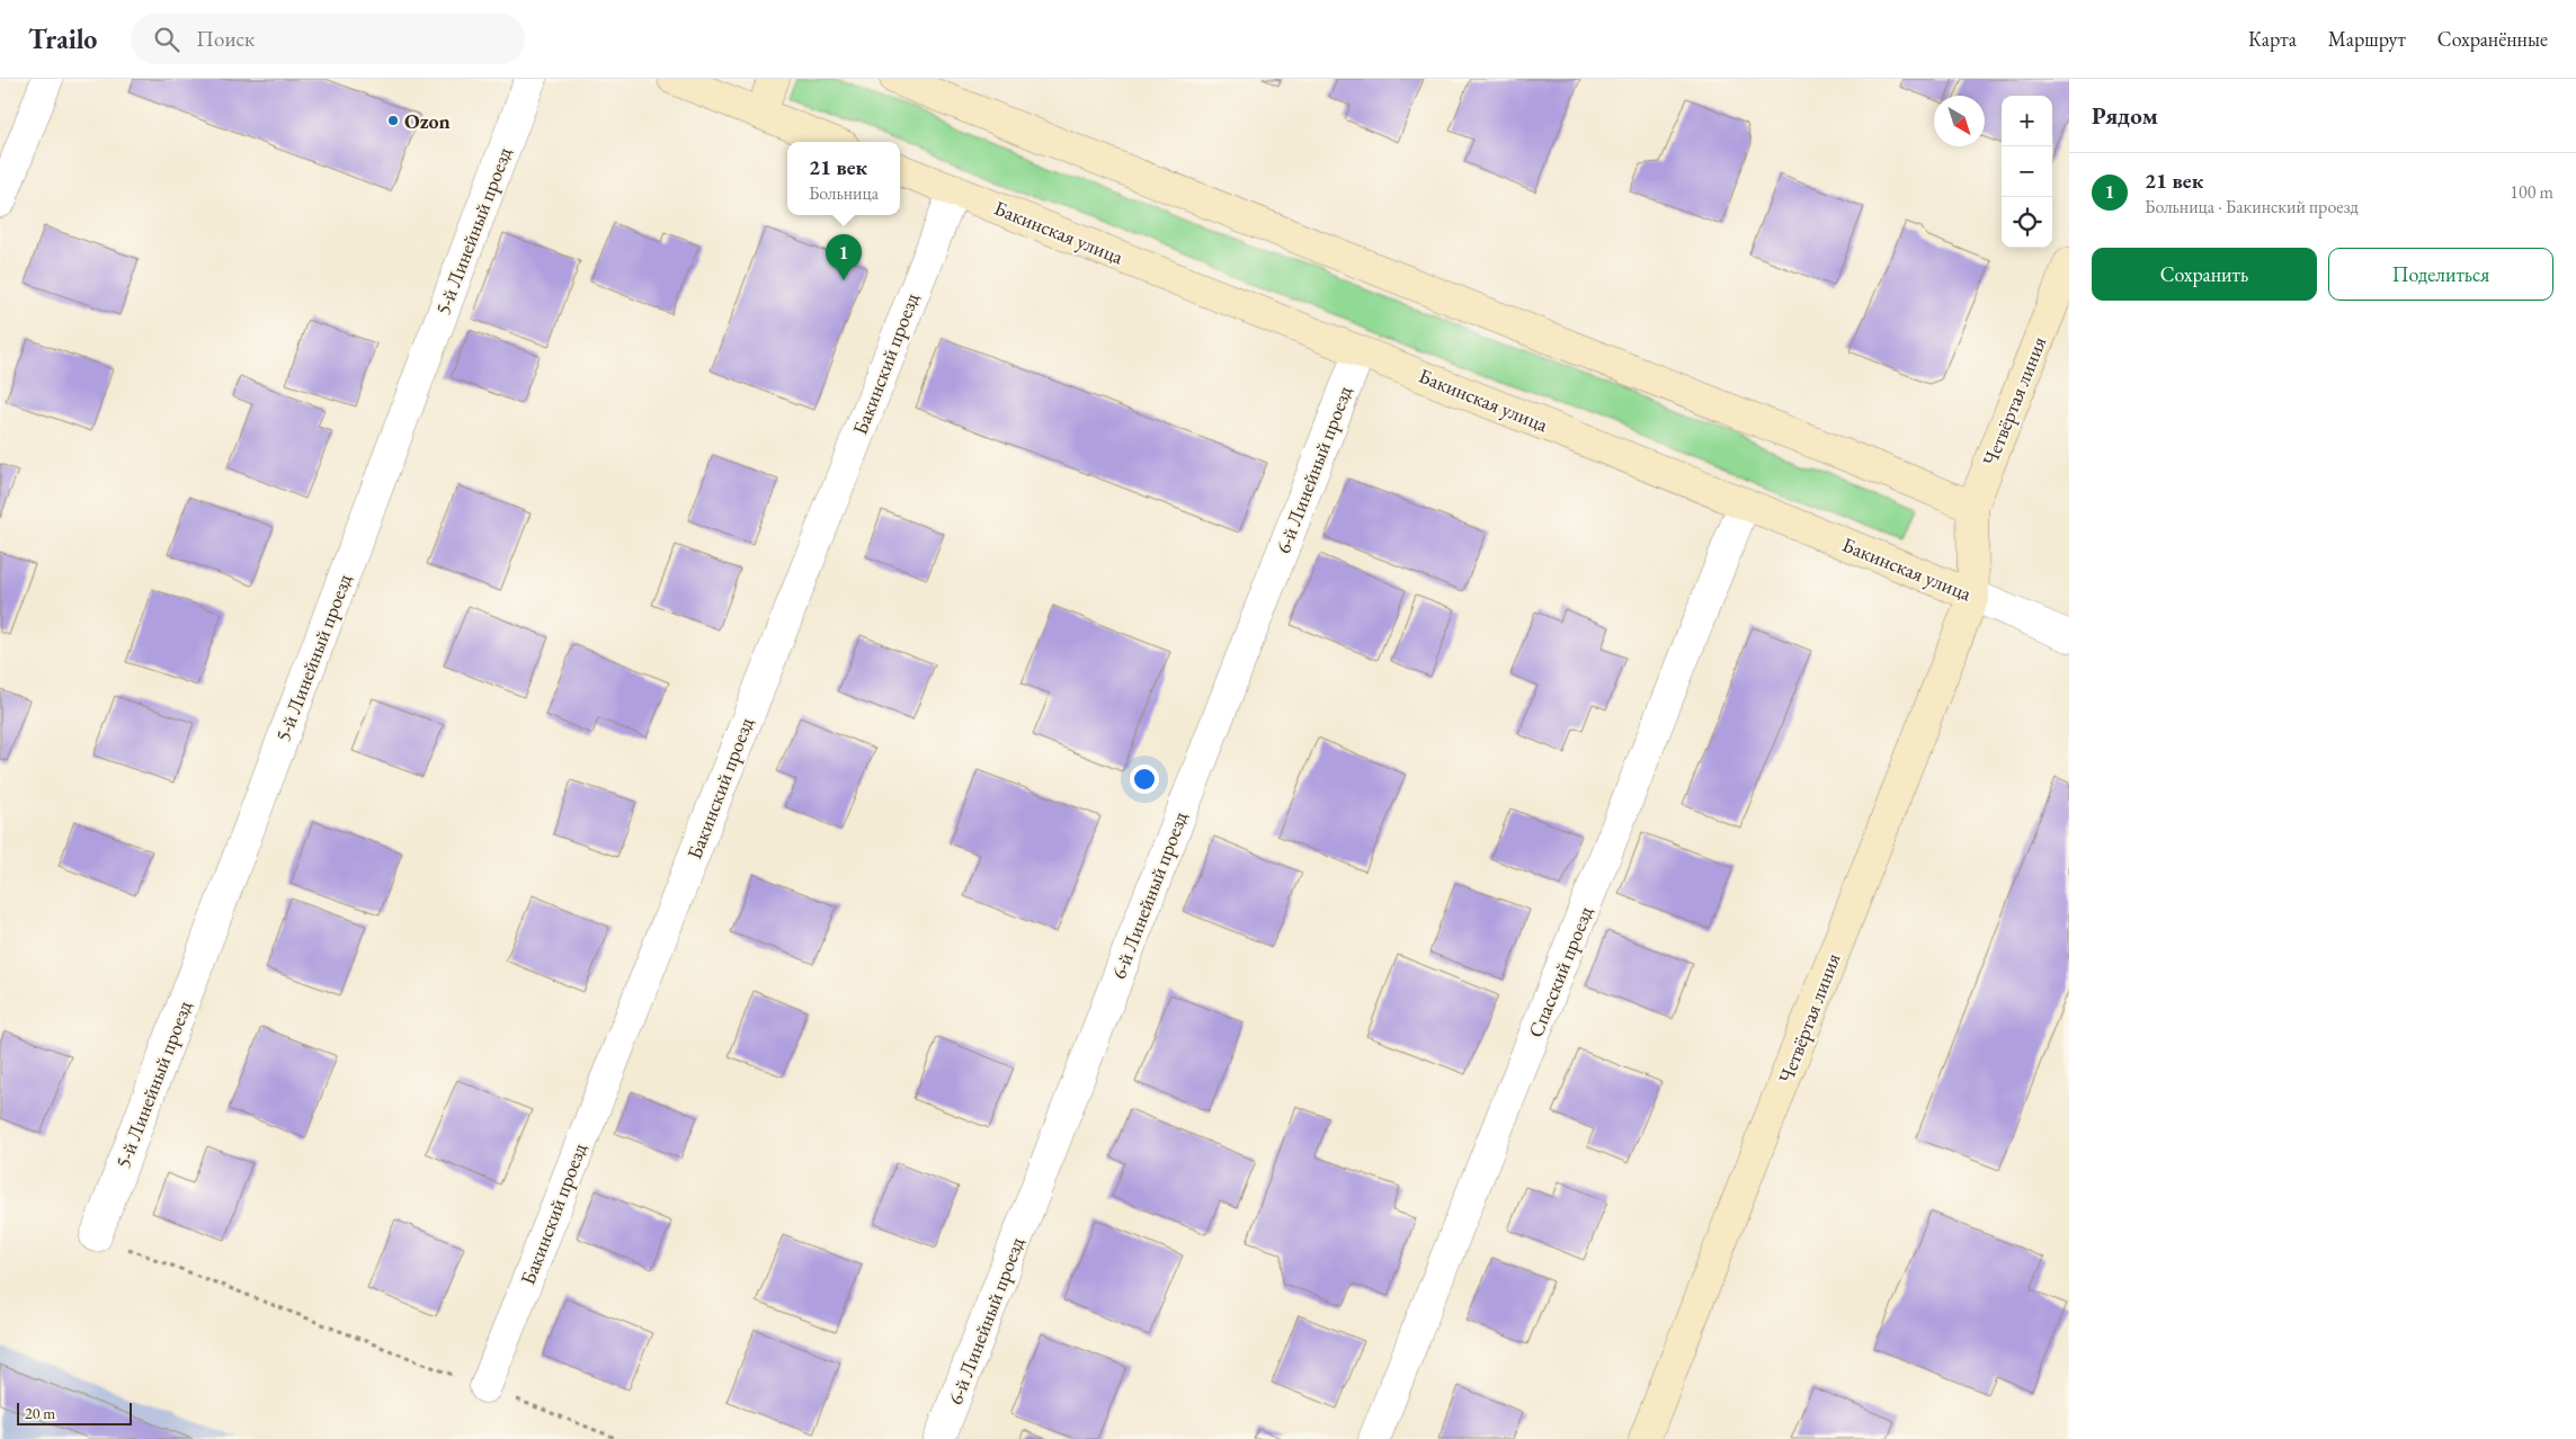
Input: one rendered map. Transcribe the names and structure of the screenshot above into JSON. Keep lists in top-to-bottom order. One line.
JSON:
{"streets":{"street":["5-й Линейный проезд","Бакинская улица","Бакинский проезд","Четвёртая линия","6-й Линейный проезд","Спасский проезд"]},"crossings":[["Бакинская улица","Бакинский проезд"],["Бакинская улица","Четвёртая линия"],["Бакинская улица","6-й Линейный проезд"],["Бакинская улица","Спасский проезд"]],"places":["Ozon"],"scale_bar":"20 m","north":"bottom right","page":{"header":"Trailo","search":"Поиск","nav":["Карта","Маршрут","Сохранённые"],"heading":"Рядом","map_buttons":["+","−"],"popup":["21 век","Больница"],"list":[{"mark":"1","name":"21 век","note":"Больница · Бакинский проезд","value":"100 m"}],"buttons":["Сохранить","Поделиться"],"pins":"1","scale":"20 m"}}
